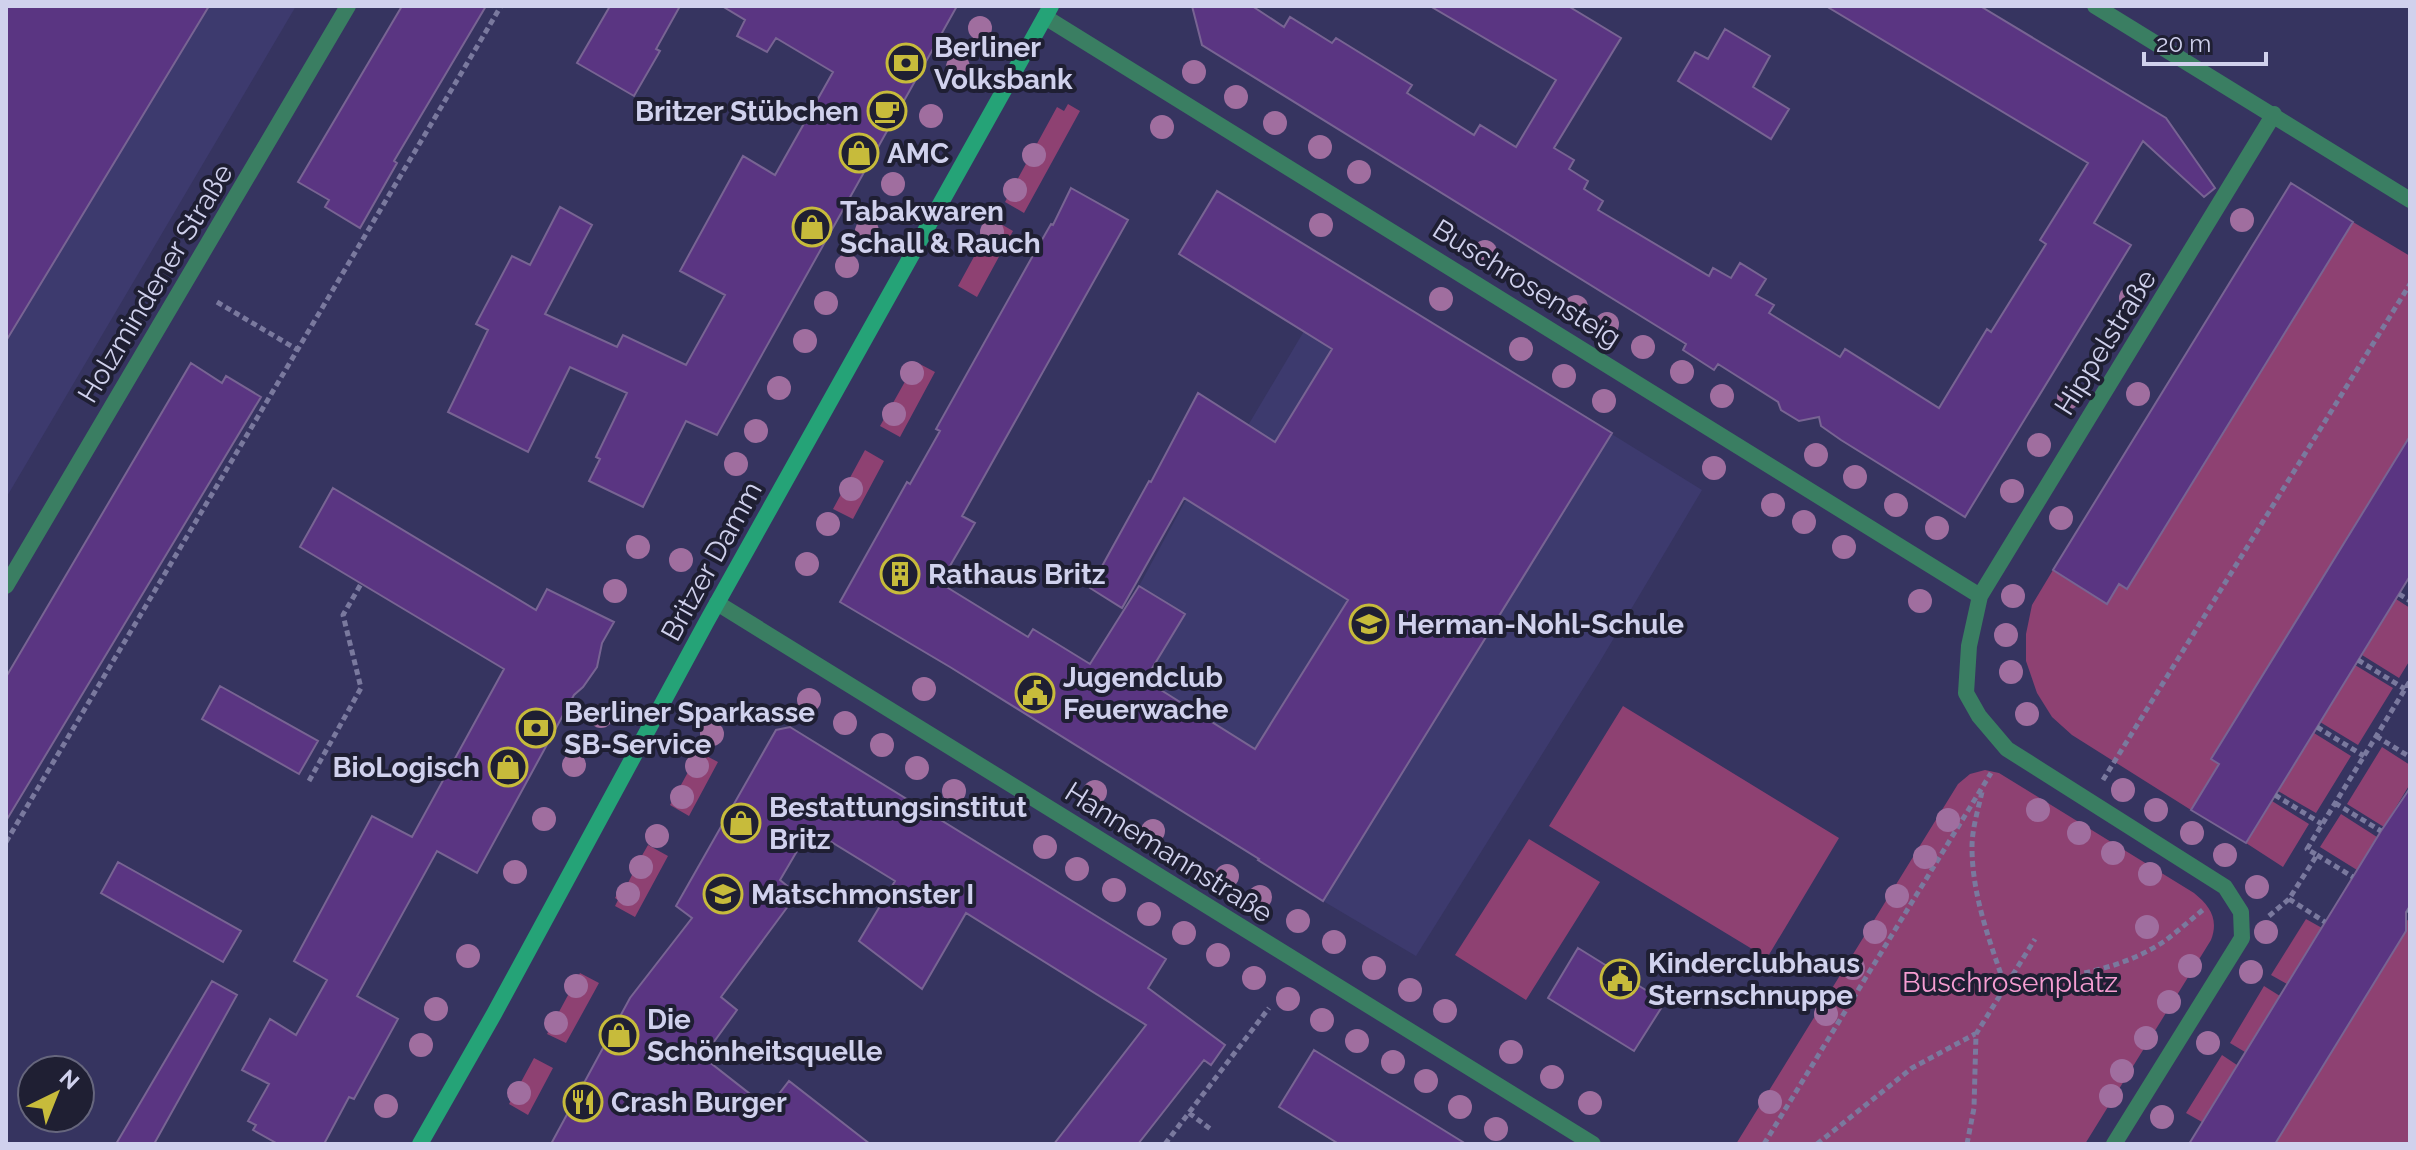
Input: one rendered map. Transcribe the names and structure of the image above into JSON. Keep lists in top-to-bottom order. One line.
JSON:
{"streets":{"main road":["Britzer Damm"],"street":["Holzmindener Straße","Buschrosensteig","Hippelstraße","Hannemannstraße"]},"crossings":[["Buschrosensteig","Hippelstraße"],["Buschrosensteig","Britzer Damm"],["Britzer Damm","Hannemannstraße"]],"parks":["Buschrosenplatz"],"places":{"bank":["Berliner Volksbank","Berliner Sparkasse SB-Service"],"cafe":["Britzer Stübchen"],"shop":["AMC","Tabakwaren Schall & Rauch","BioLogisch","Bestattungsinstitut Britz","Die Schönheitsquelle"],"building":["Rathaus Britz"],"school or university":["Herman-Nohl-Schule","Matschmonster I"],"public building":["Jugendclub Feuerwache","Kinderclubhaus Sternschnuppe"],"restaurant":["Crash Burger"]},"scale_bar":"20 m","north":"top right"}
